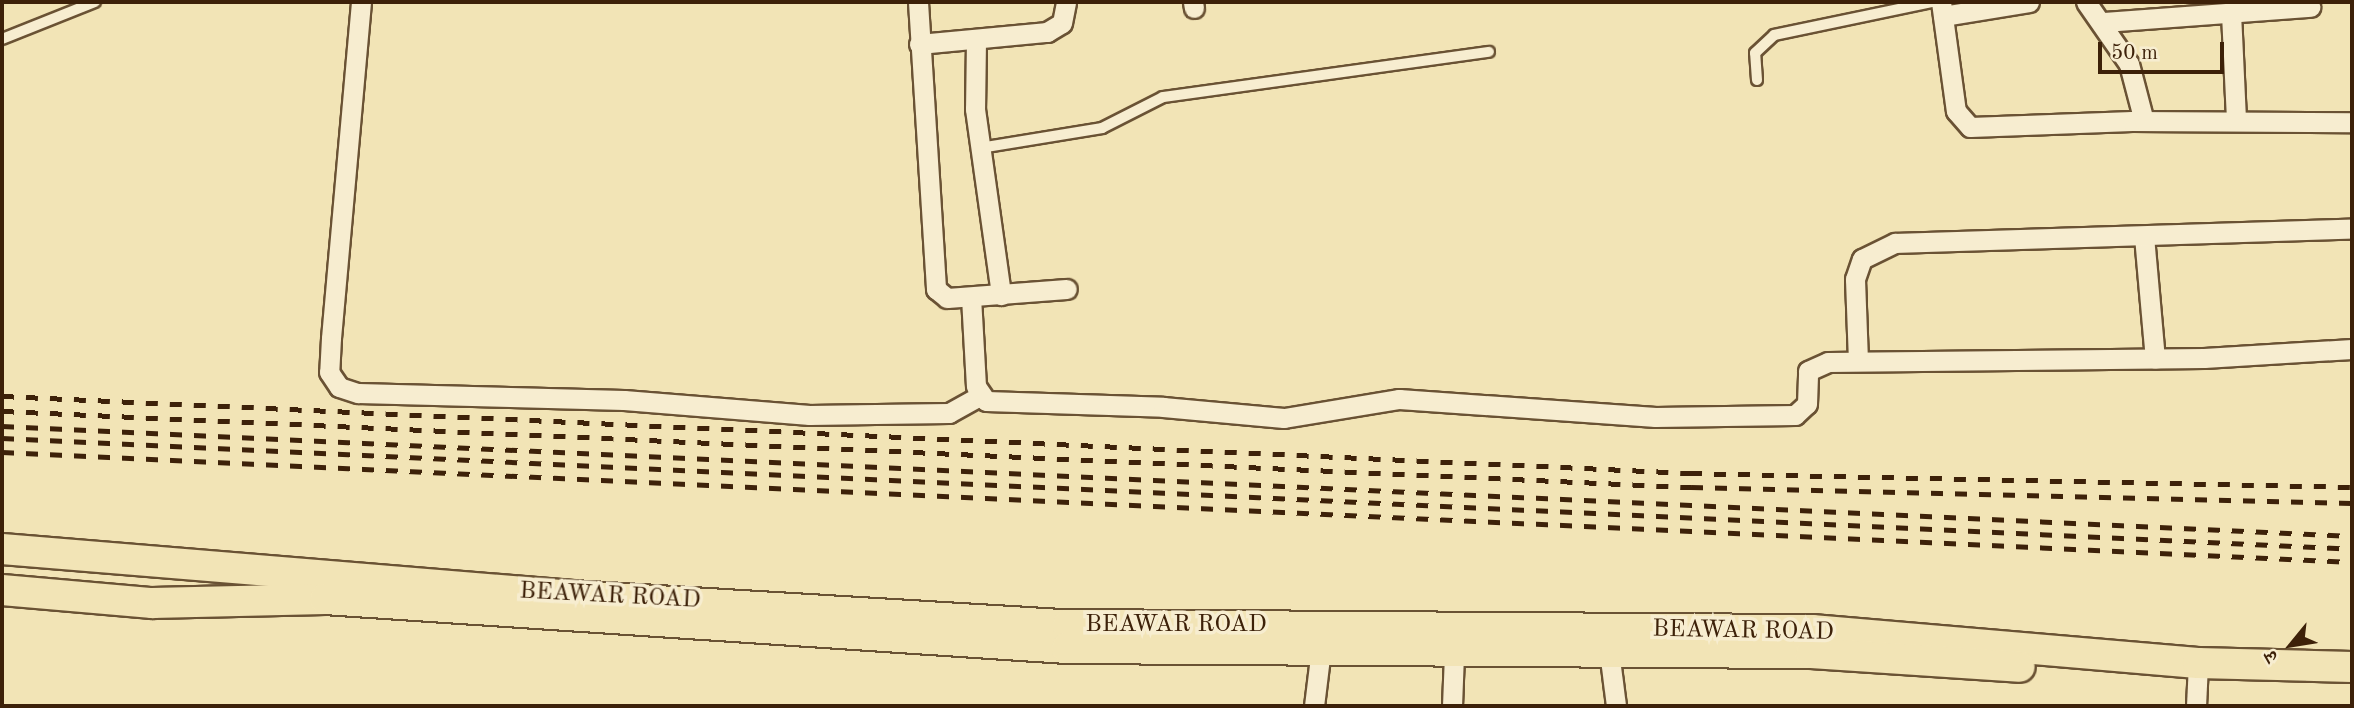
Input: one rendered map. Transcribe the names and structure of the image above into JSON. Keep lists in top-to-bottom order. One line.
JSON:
{"streets":{"main road":["BEAWAR ROAD"]},"scale_bar":"50 m","north":"bottom left"}
